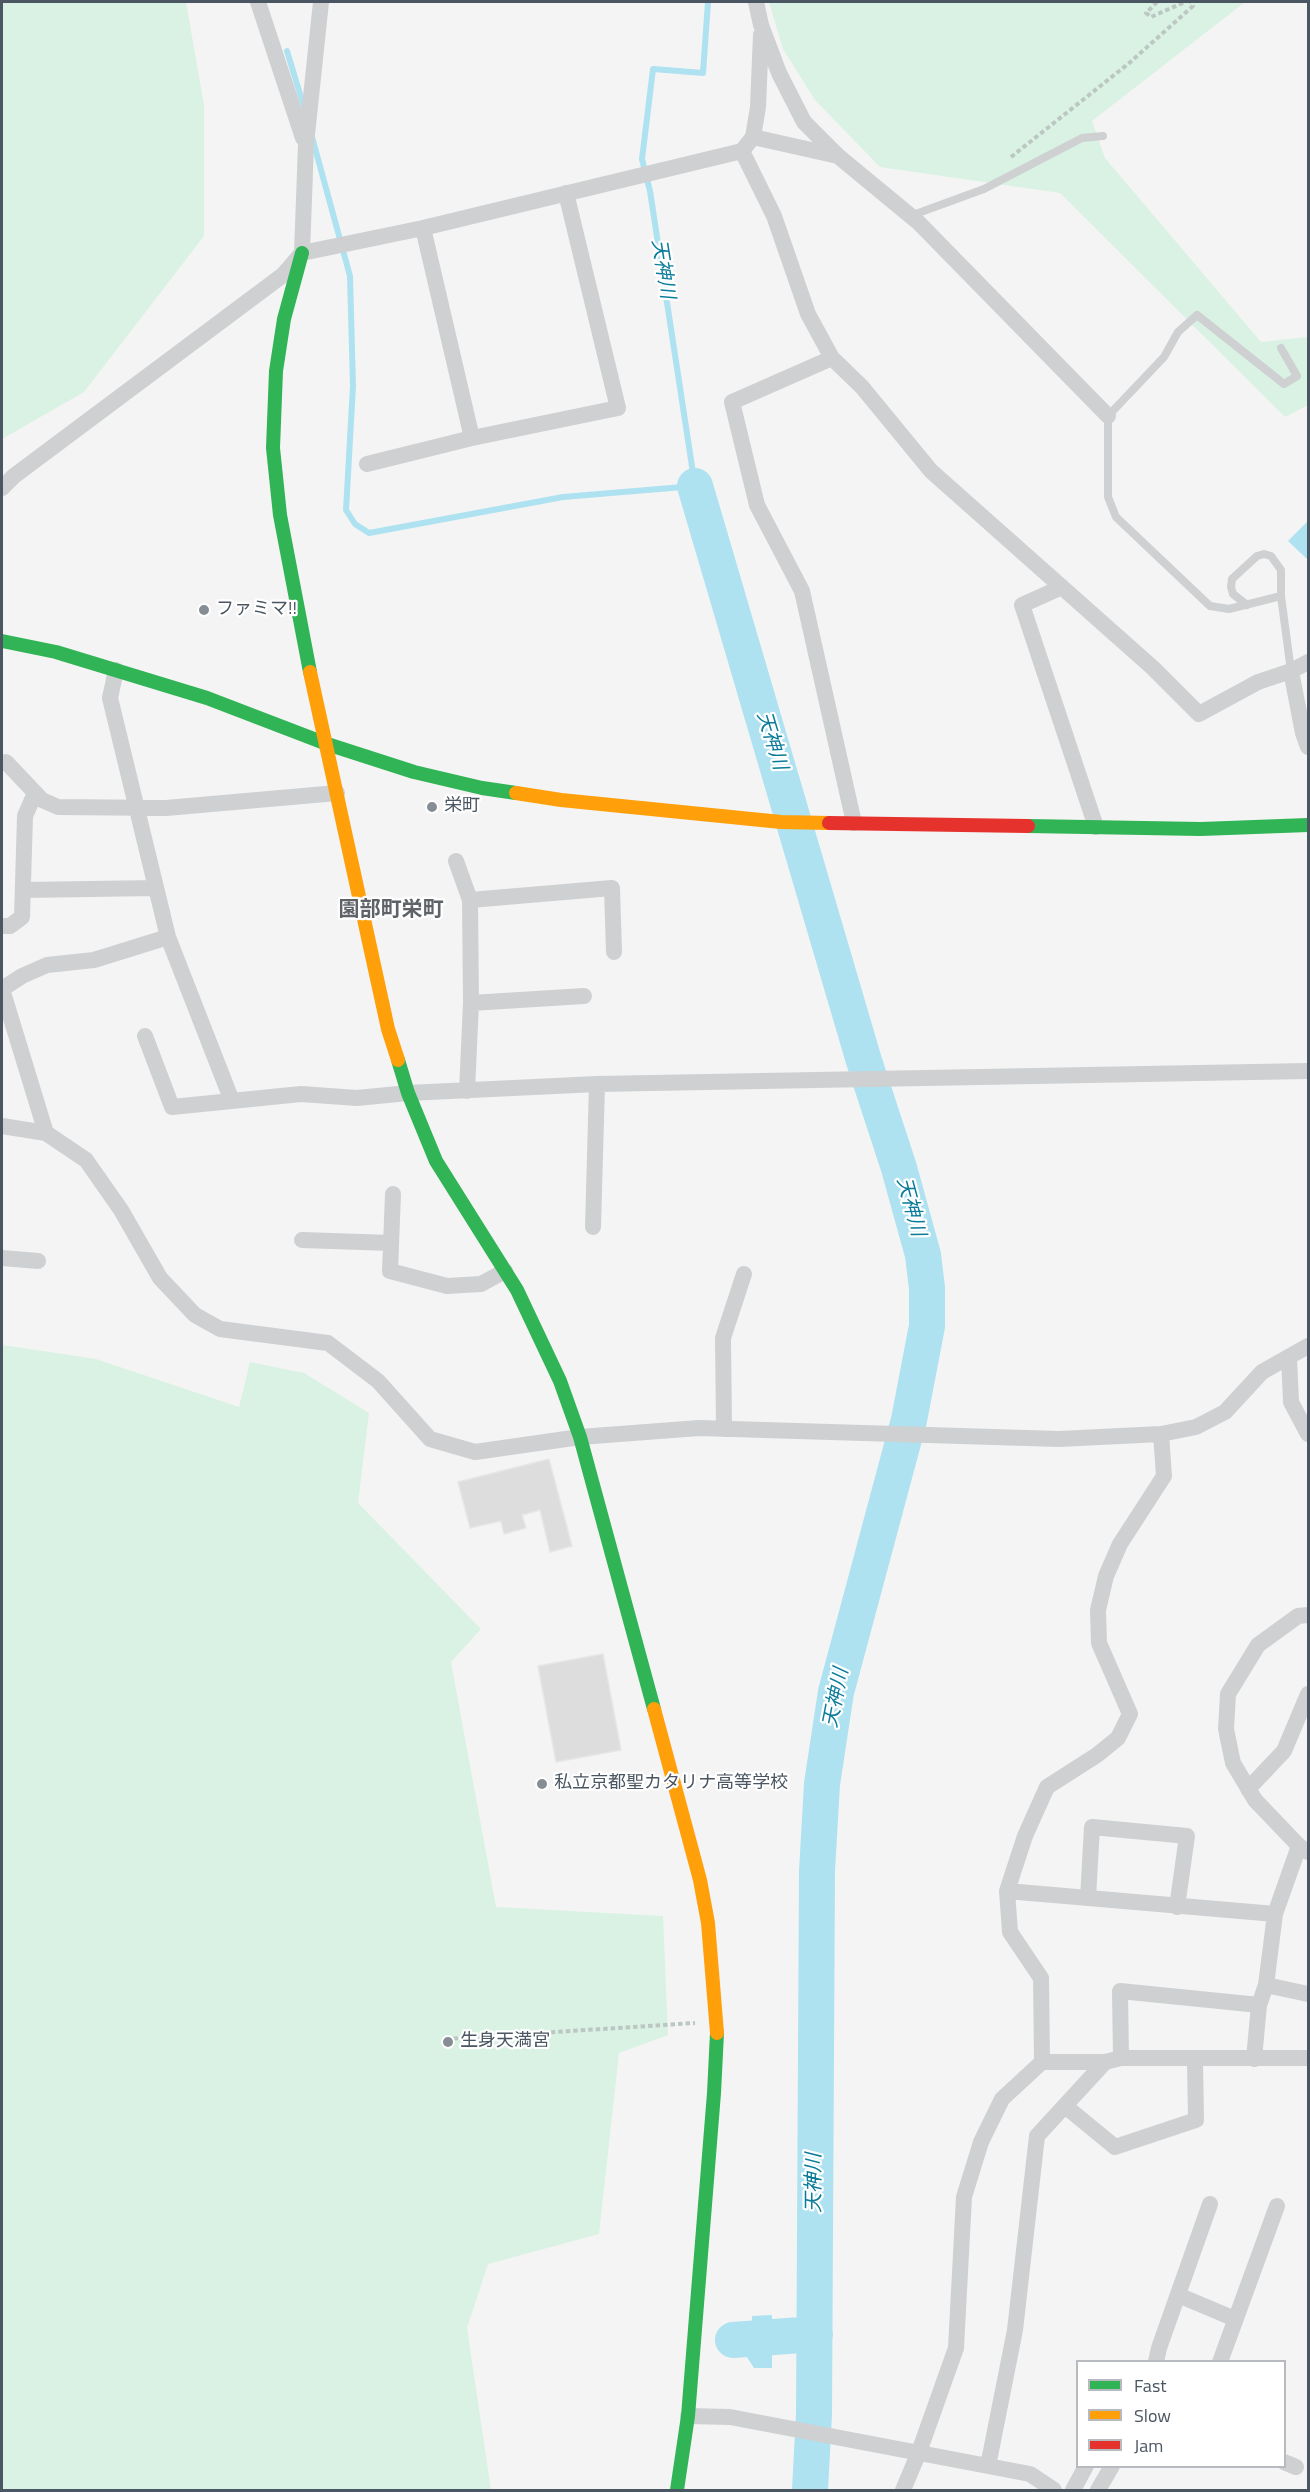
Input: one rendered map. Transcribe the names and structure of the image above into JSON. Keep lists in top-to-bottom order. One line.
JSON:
{"districts":["園部町栄町"],"water":["天神川"],"places":["ファミマ!!","栄町","私立京都聖カタリナ高等学校","生身天満宮"],"legend":["Fast","Slow","Jam"]}
